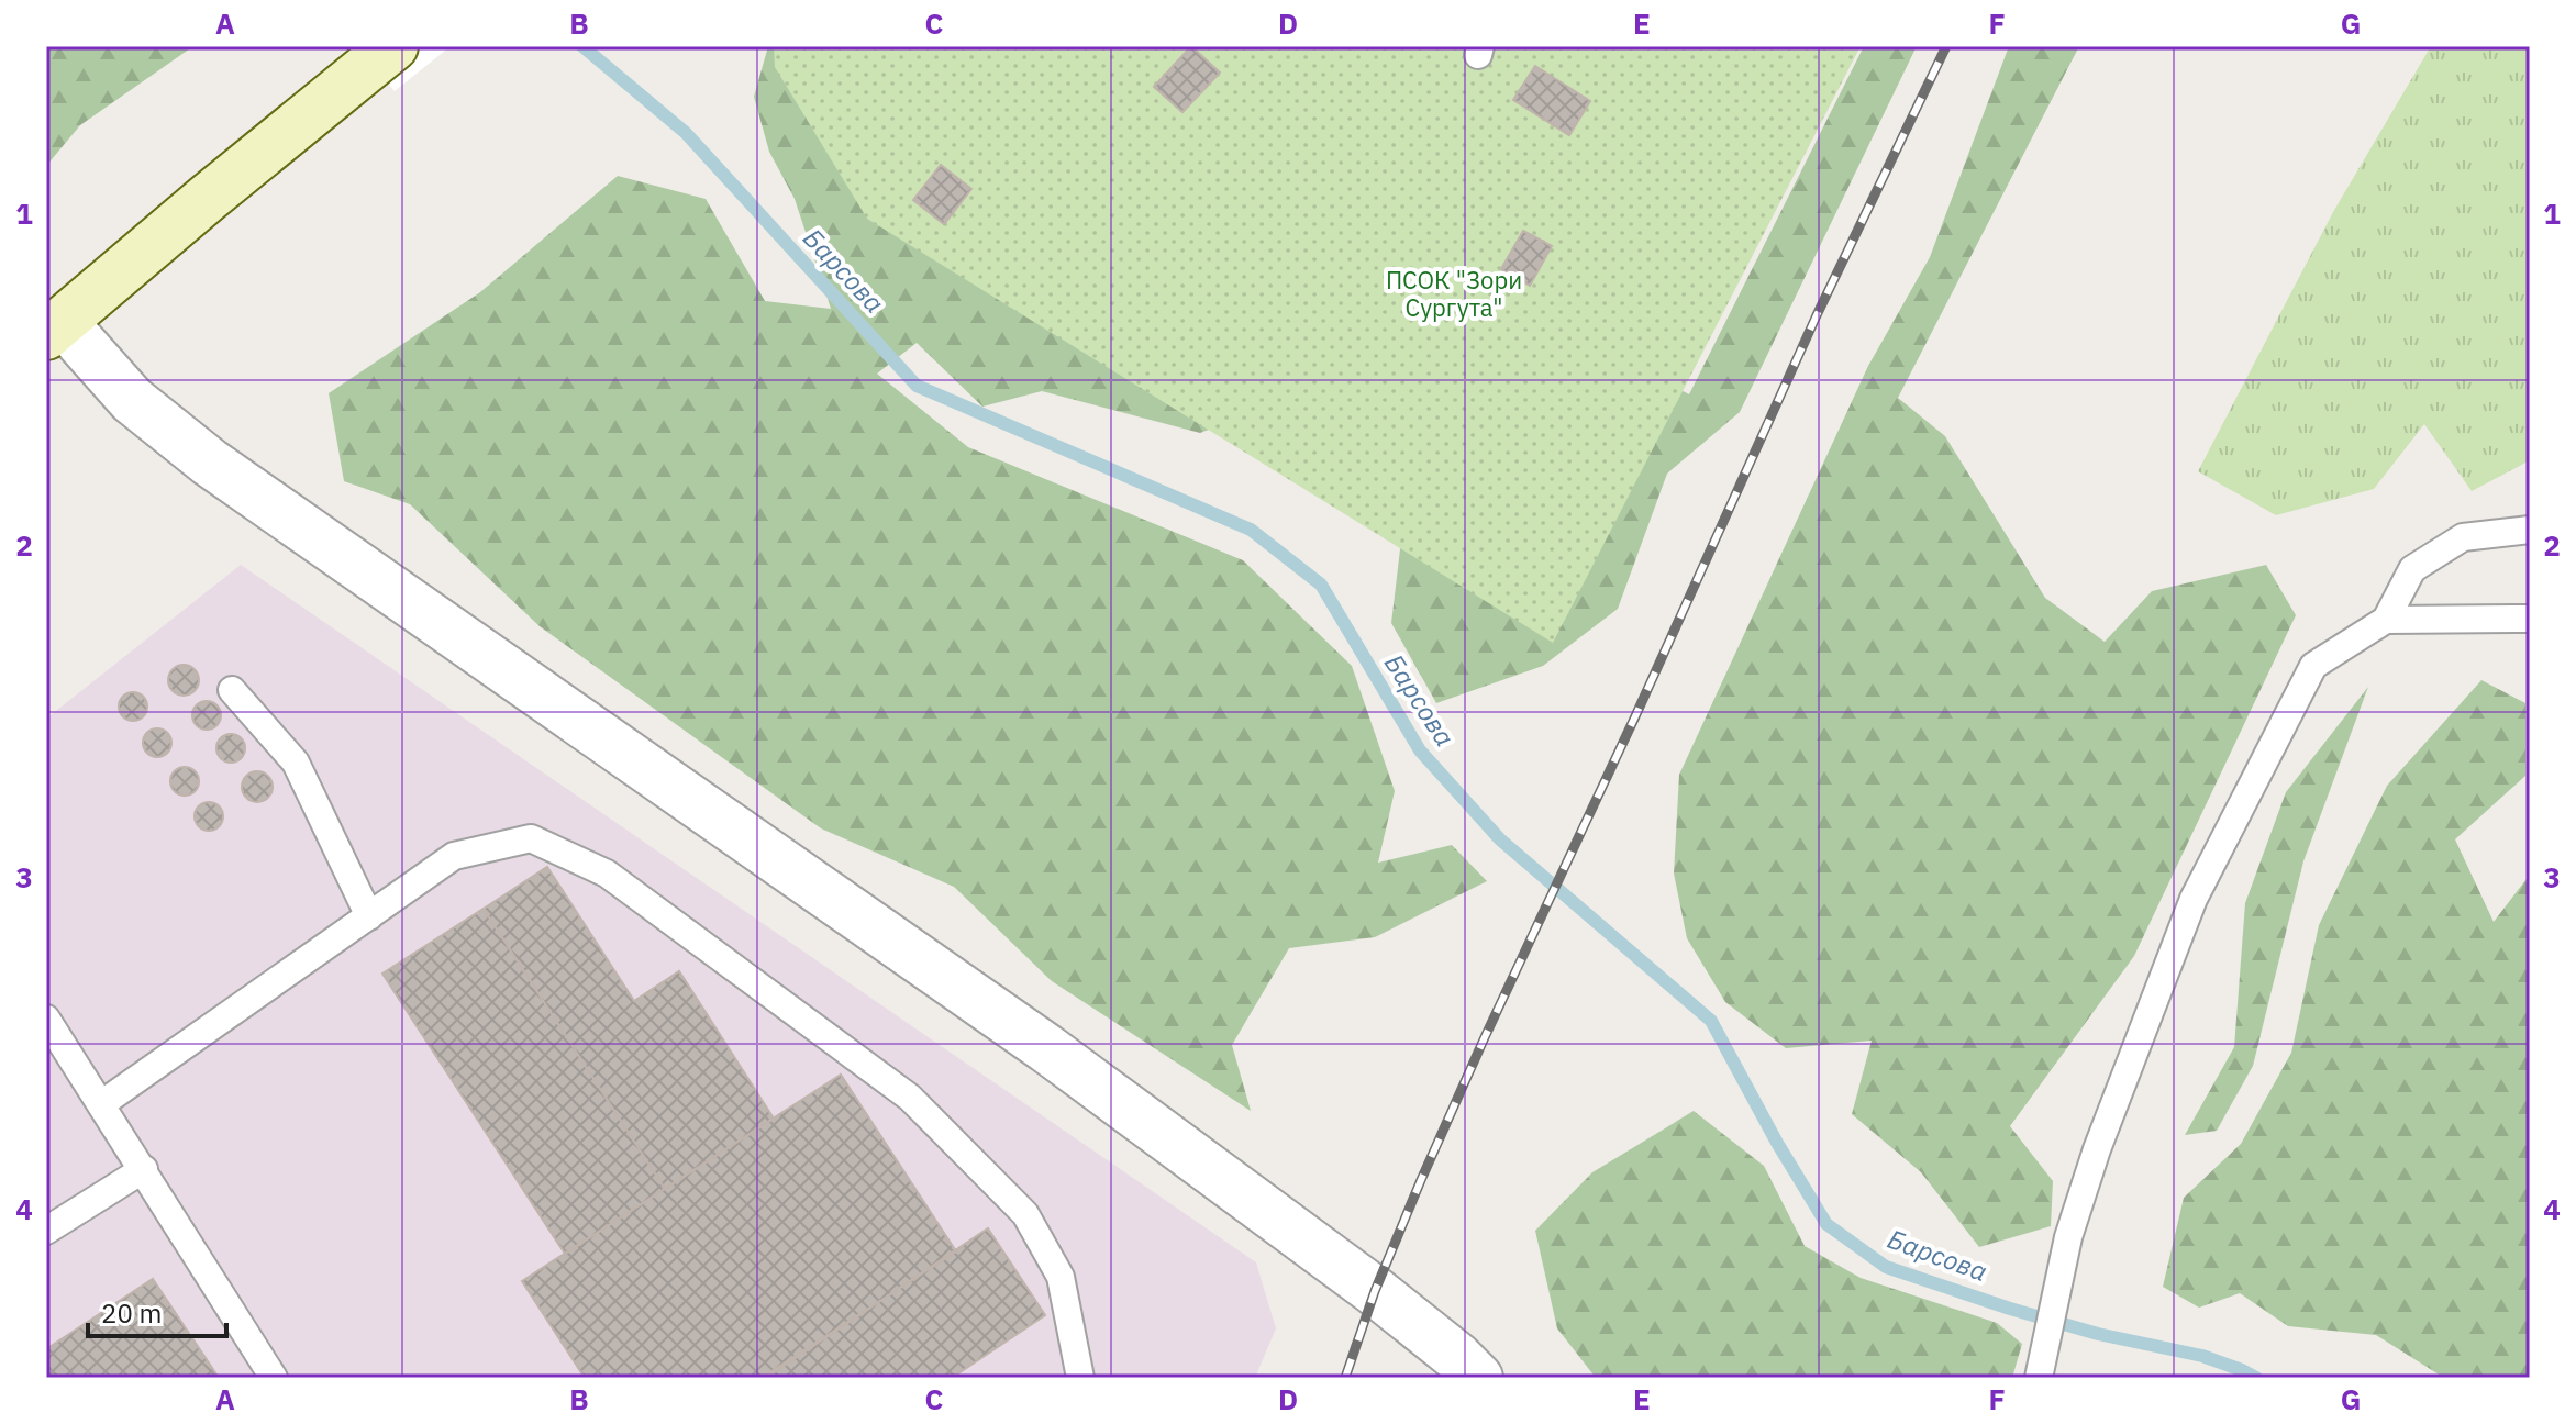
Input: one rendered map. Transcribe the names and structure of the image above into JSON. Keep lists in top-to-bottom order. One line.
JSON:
{"water":["Барсова"],"parks":["ПСОК \"Зори Сургута\""],"scale_bar":"20 m","grid":{"columns":["A","B","C","D","E","F","G"],"rows":["1","2","3","4"]}}
